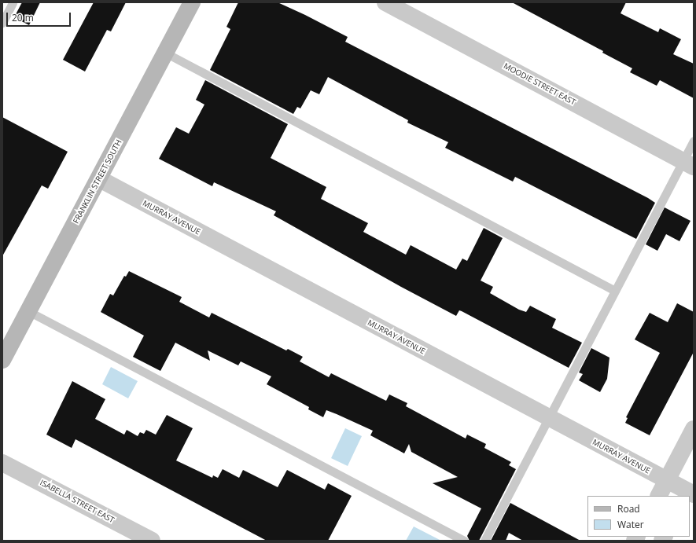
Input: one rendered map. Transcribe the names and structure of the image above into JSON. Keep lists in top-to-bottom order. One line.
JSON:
{"streets":{"street":["MOODIE STREET EAST","FRANKLIN STREET SOUTH","MURRAY AVENUE","ISABELLA STREET EAST"]},"crossings":[["FRANKLIN STREET SOUTH","MURRAY AVENUE"]],"legend":["Road","Water"],"scale_bar":"20 m"}
